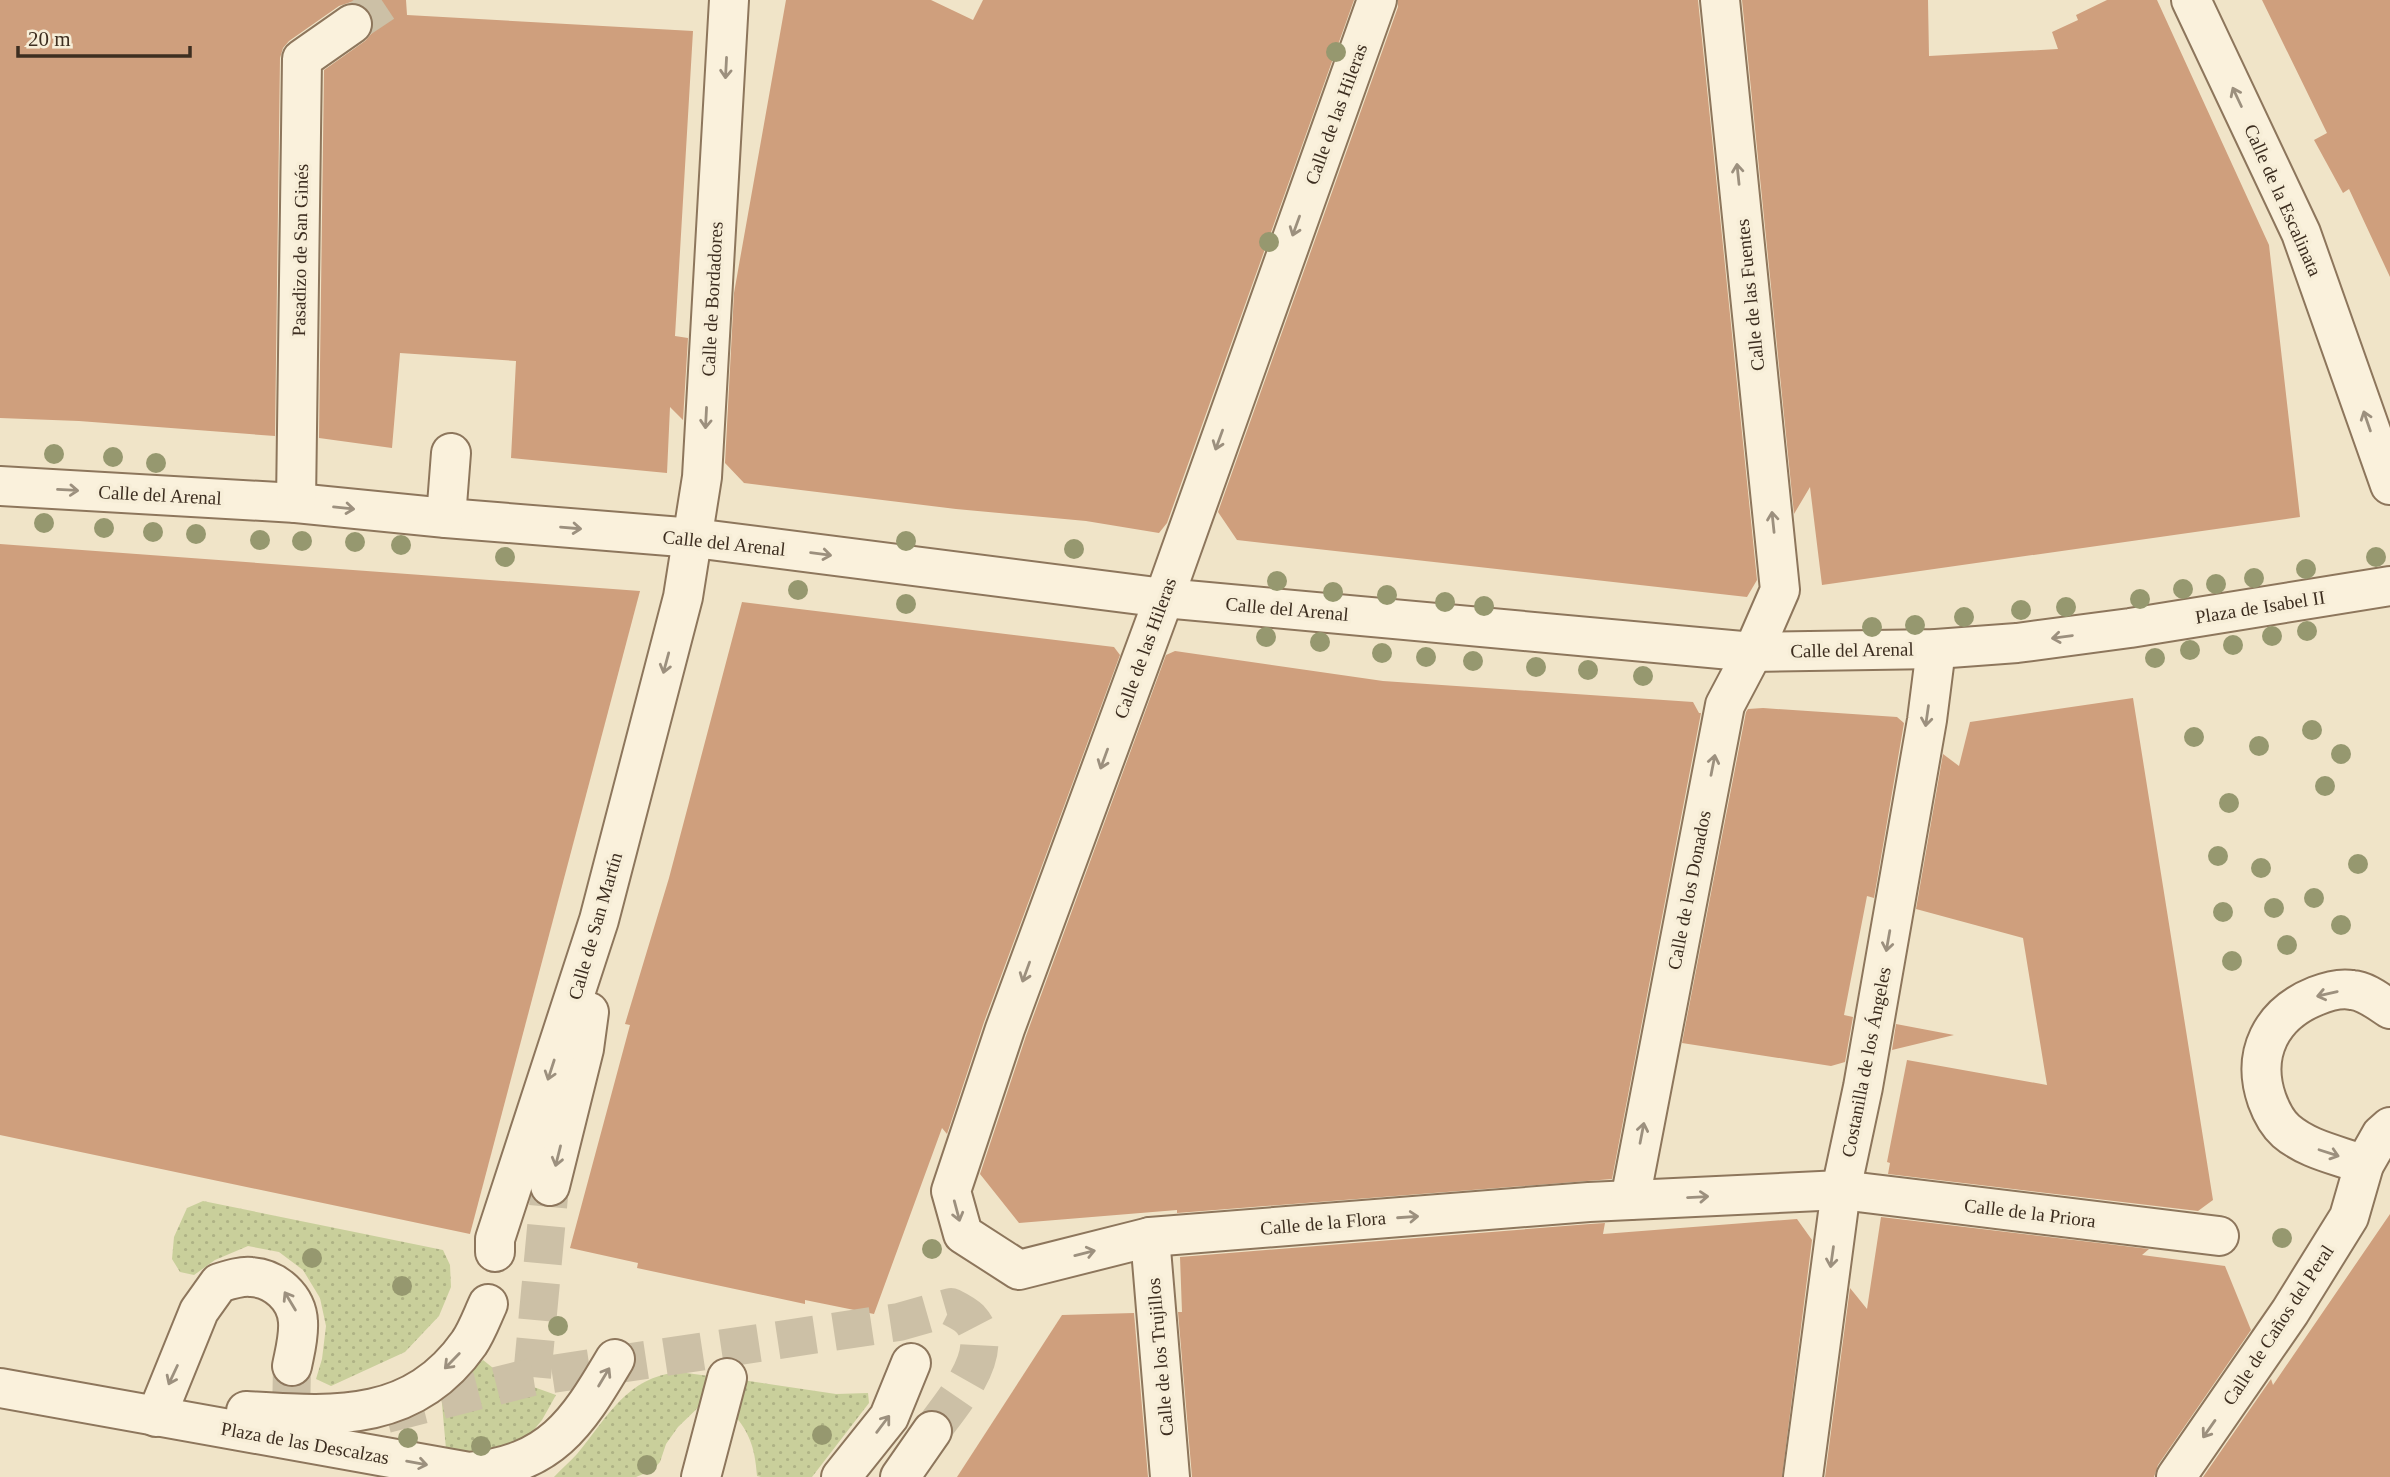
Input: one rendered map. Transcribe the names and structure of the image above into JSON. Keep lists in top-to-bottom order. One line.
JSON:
{"streets":{"street":["Calle de las Hileras","Calle de la Escalinata","Pasadizo de San Ginés","Calle de las Fuentes","Calle de Bordadores","Calle del Arenal","Plaza de Isabel II","Calle de los Donados","Calle de San Martín","Costanilla de los Ángeles","Calle de la Priora","Calle de la Flora","Calle de Caños del Peral","Calle de los Trujillos","Plaza de las Descalzas"]},"crossings":[["Calle de las Hileras","Calle del Arenal"],["Calle de las Hileras","Calle de la Flora"],["Pasadizo de San Ginés","Calle del Arenal"],["Calle de las Fuentes","Calle de los Donados"],["Calle de Bordadores","Calle del Arenal"],["Calle de Bordadores","Calle de San Martín"],["Calle del Arenal","Plaza de Isabel II"],["Calle del Arenal","Calle de los Donados"],["Calle del Arenal","Costanilla de los Ángeles"],["Calle de los Donados","Calle de la Priora"],["Calle de los Donados","Calle de la Flora"],["Costanilla de los Ángeles","Calle de la Priora"],["Calle de la Priora","Calle de la Flora"],["Calle de la Flora","Calle de los Trujillos"]],"one_way":["Calle de las Hileras","Calle de la Escalinata","Calle de las Fuentes","Calle de Bordadores","Calle de los Donados","Costanilla de los Ángeles","Calle de la Priora","Calle de la Flora","Calle de Caños del Peral"],"scale_bar":"20 m"}
